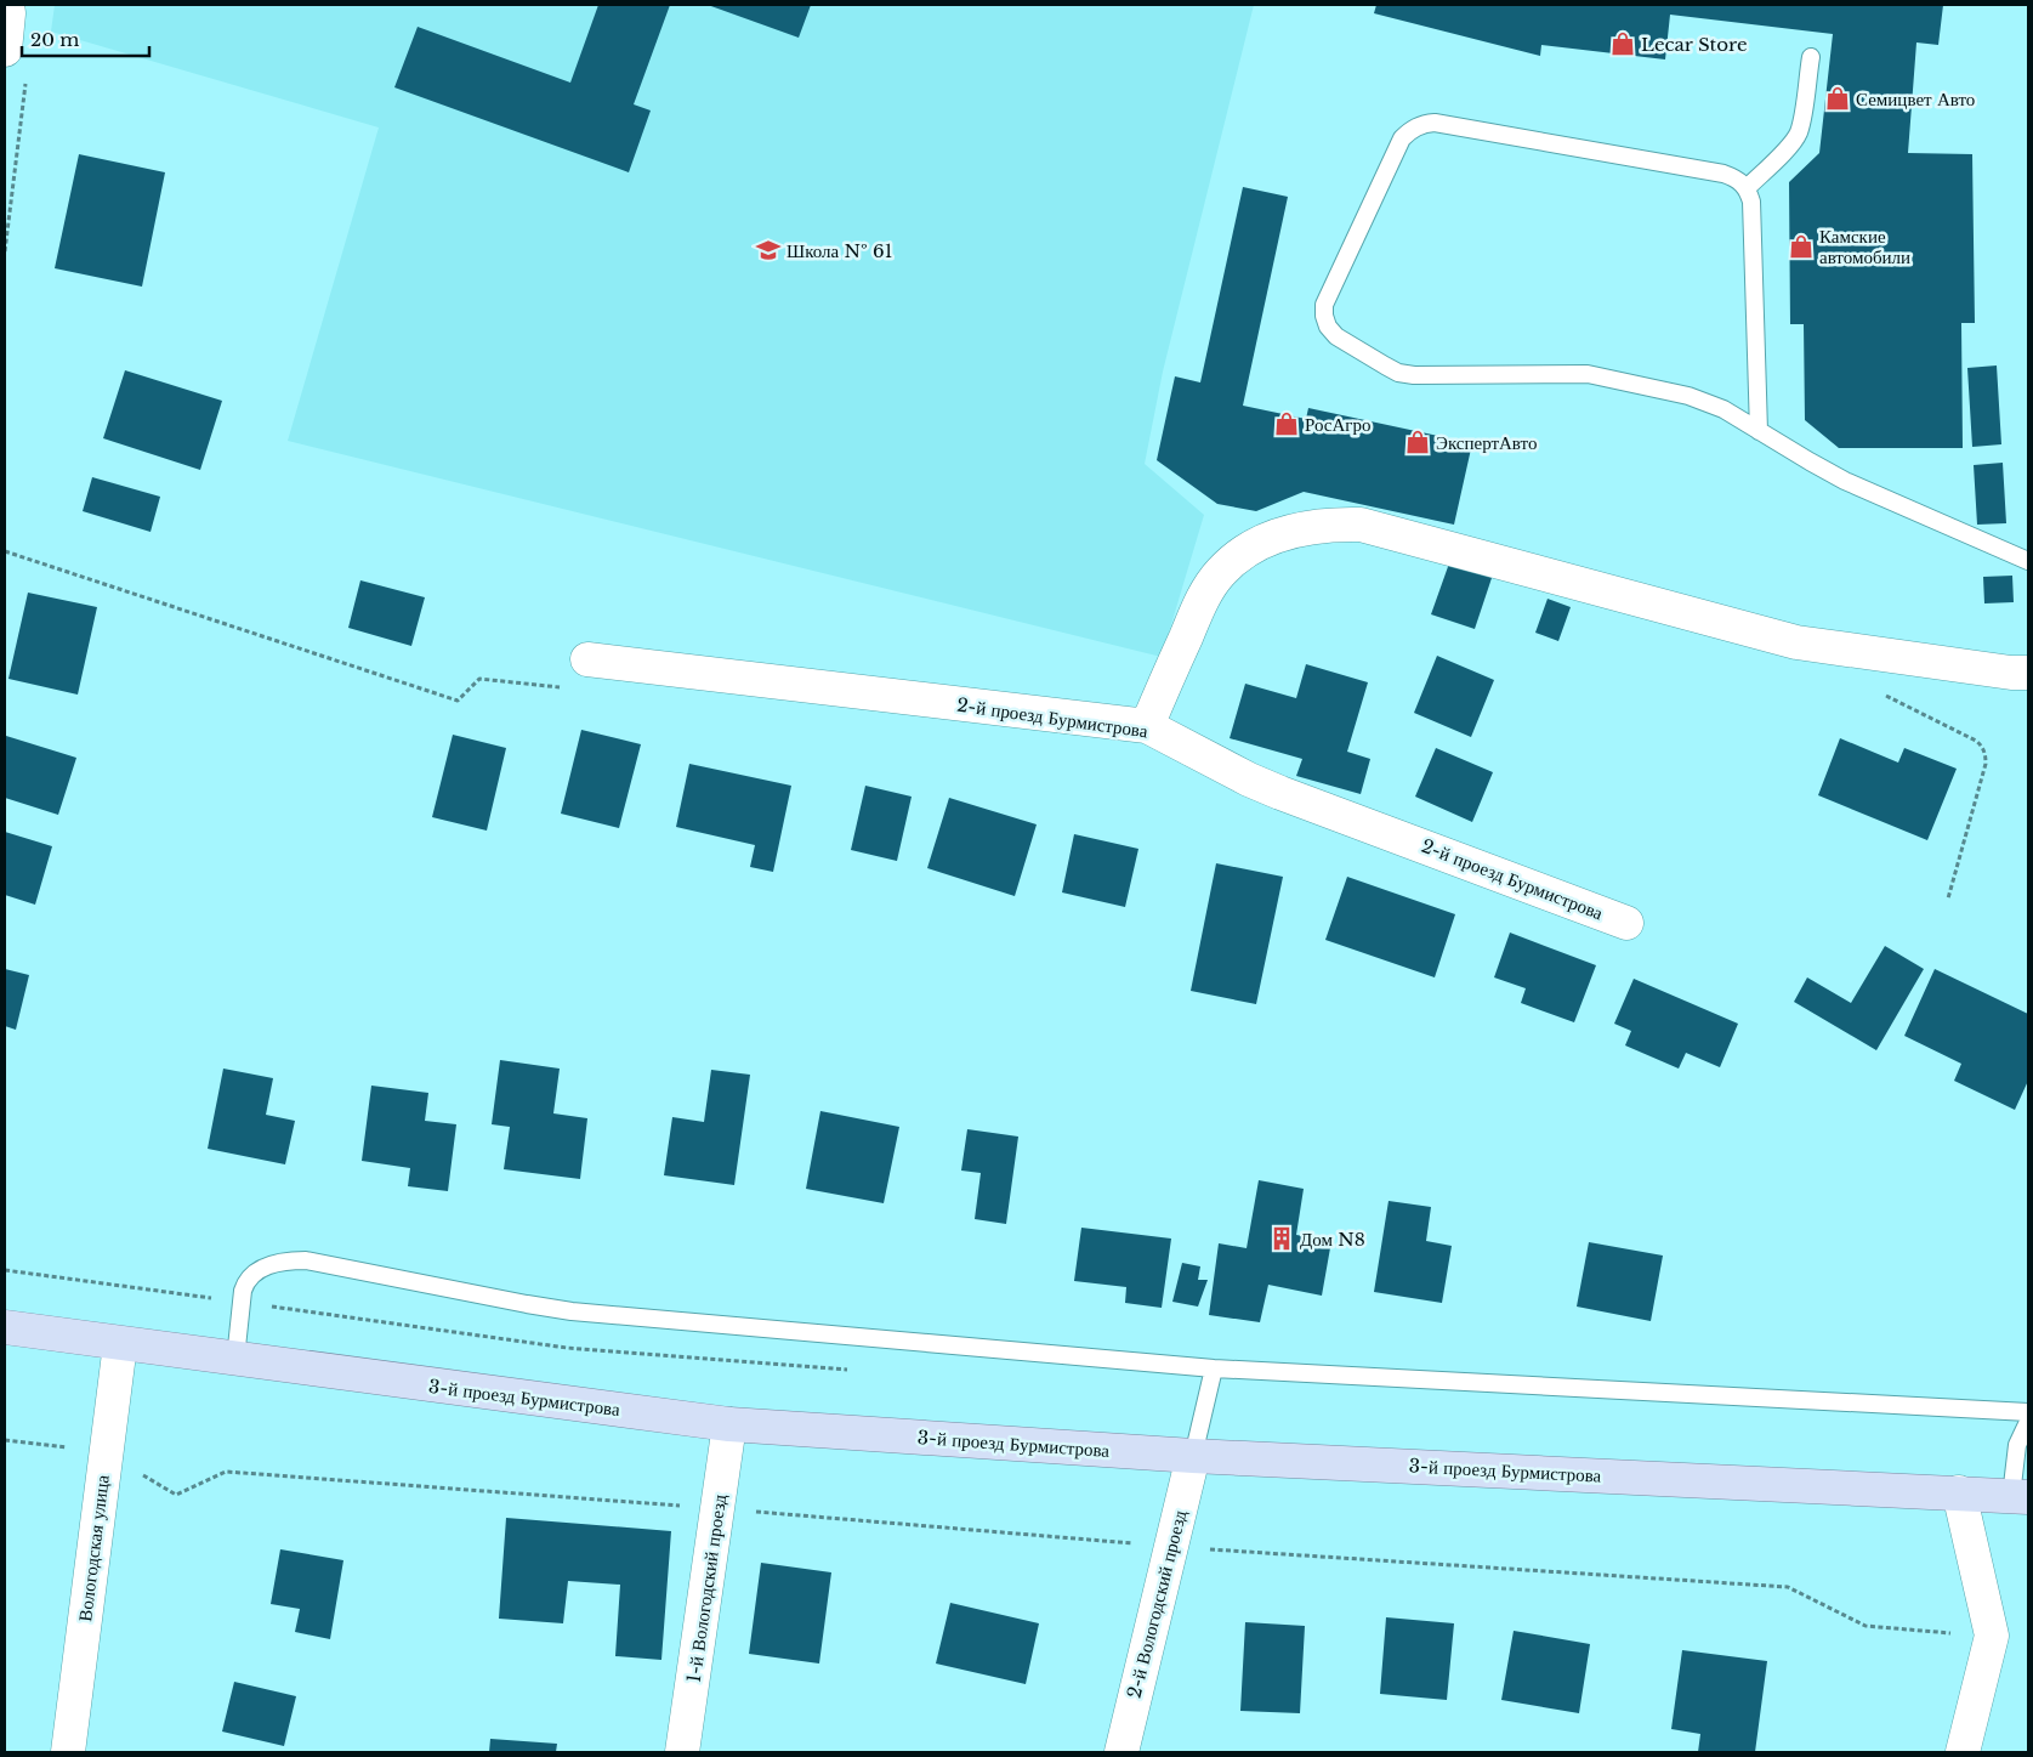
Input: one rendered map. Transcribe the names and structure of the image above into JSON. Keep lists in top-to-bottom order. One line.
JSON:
{"streets":{"main road":["3-й проезд Бурмистрова"],"street":["2-й проезд Бурмистрова","Вологодская улица","1-й Вологодский проезд","2-й Вологодский проезд"]},"crossings":[["3-й проезд Бурмистрова","Вологодская улица"],["3-й проезд Бурмистрова","1-й Вологодский проезд"],["3-й проезд Бурмистрова","2-й Вологодский проезд"]],"places":{"shop":["Lecar Store","Семицвет Авто","Камские автомобили","РосАгро","ЭкспертАвто"],"school or university":["Школа № 61"],"building":["Дом N8"]},"scale_bar":"20 m"}
